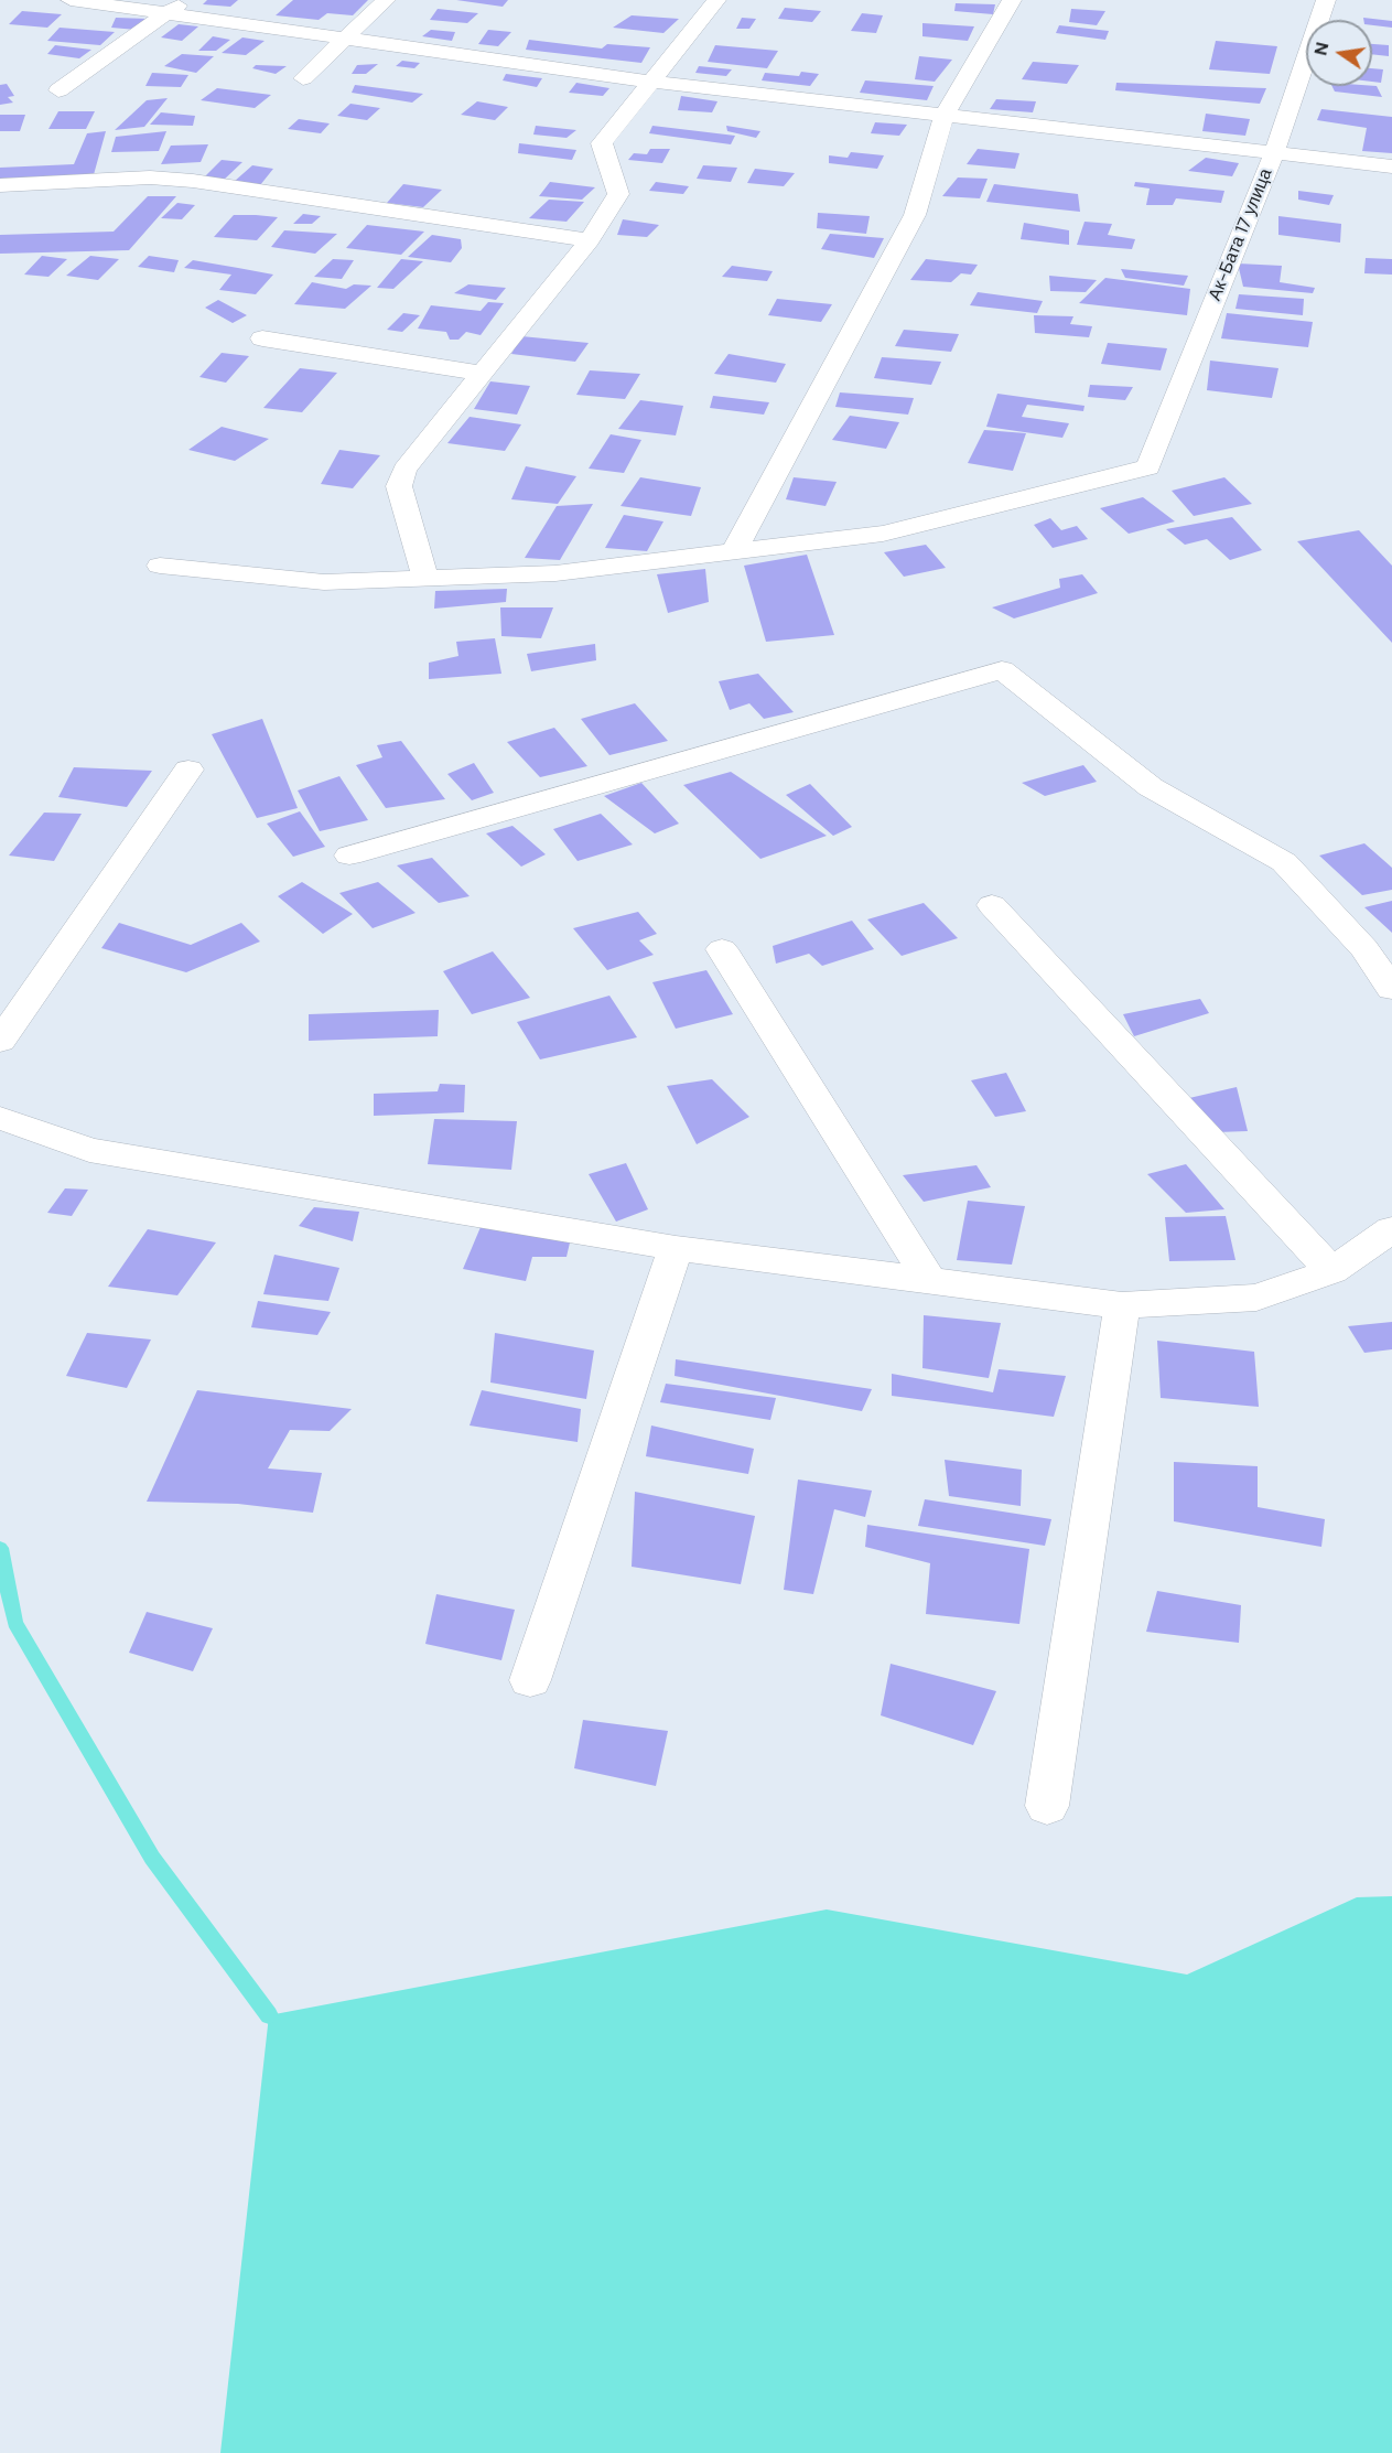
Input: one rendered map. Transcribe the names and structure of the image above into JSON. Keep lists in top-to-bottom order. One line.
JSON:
{"streets":{"street":["Ак-Бата 17 улица"]},"north":"left"}
